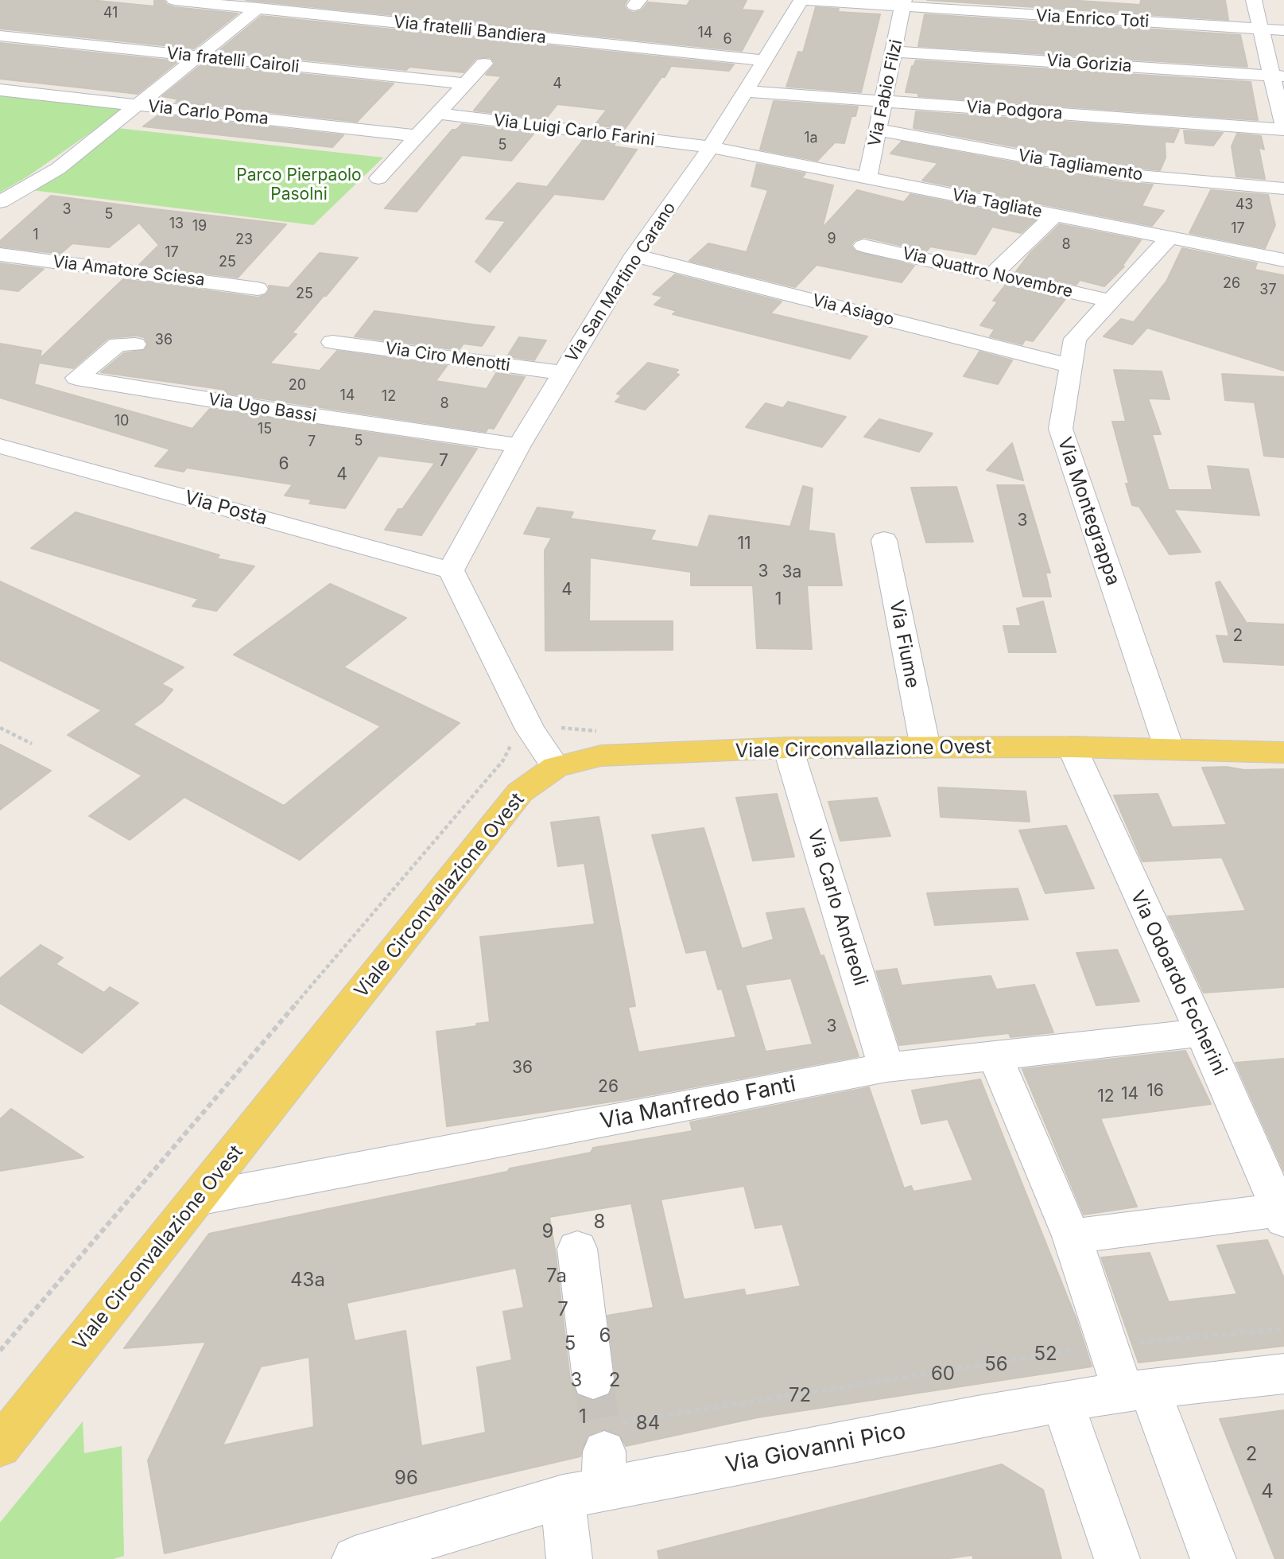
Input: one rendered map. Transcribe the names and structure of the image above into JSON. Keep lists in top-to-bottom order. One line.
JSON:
{"streets":{"main road":["Viale Circonvallazione Ovest"],"street":["Via Enrico Toti","Via fratelli Bandiera","Via fratelli Cairoli","Via Gorizia","Via Fabio Filzi","Via Podgora","Via Carlo Poma","Via Luigi Carlo Farini","Via Tagliamento","Via Tagliate","Via Amatore Sciesa","Via Quattro Novembre","Via San Martino Carano","Via Asiago","Via Ciro Menotti","Via Ugo Bassi","Via Posta","Via Montegrappa","Via Fiume","Via Carlo Andreoli","Via Odoardo Focherini","Via Manfredo Fanti","Via Giovanni Pico"]},"crossings":[["Via Enrico Toti","Via Fabio Filzi"],["Via Enrico Toti","Via San Martino Carano"],["Via fratelli Bandiera","Via San Martino Carano"],["Via Gorizia","Via Fabio Filzi"],["Via Fabio Filzi","Via Podgora"],["Via Fabio Filzi","Via Tagliamento"],["Via Fabio Filzi","Via Tagliate"],["Via Podgora","Via San Martino Carano"],["Via Luigi Carlo Farini","Via Tagliate"],["Via Luigi Carlo Farini","Via San Martino Carano"],["Via Tagliate","Via San Martino Carano"],["Via Tagliate","Via Montegrappa"],["Via Quattro Novembre","Via Montegrappa"],["Via San Martino Carano","Via Asiago"],["Via San Martino Carano","Via Ciro Menotti"],["Via San Martino Carano","Via Ugo Bassi"],["Via San Martino Carano","Via Posta"],["Via Asiago","Via Montegrappa"],["Via Montegrappa","Viale Circonvallazione Ovest"],["Via Fiume","Viale Circonvallazione Ovest"],["Viale Circonvallazione Ovest","Via Carlo Andreoli"],["Viale Circonvallazione Ovest","Via Odoardo Focherini"],["Viale Circonvallazione Ovest","Via Manfredo Fanti"],["Via Carlo Andreoli","Via Manfredo Fanti"],["Via Odoardo Focherini","Via Manfredo Fanti"]],"parks":["Parco Pierpaolo Pasolni"],"house_numbers":["41","14","6","4","1a","5","43","3","5","13","19","17","1","9","23","8","17","25","26","37","25","36","20","14","12","8","10","15","5","7","7","6","4","3","11","3","3a","4","1","2","3","36","26","16","14","12","8","9","7a","43a","7","6","5","52","56","60","3","2","72","1","84","2","96","4"]}
